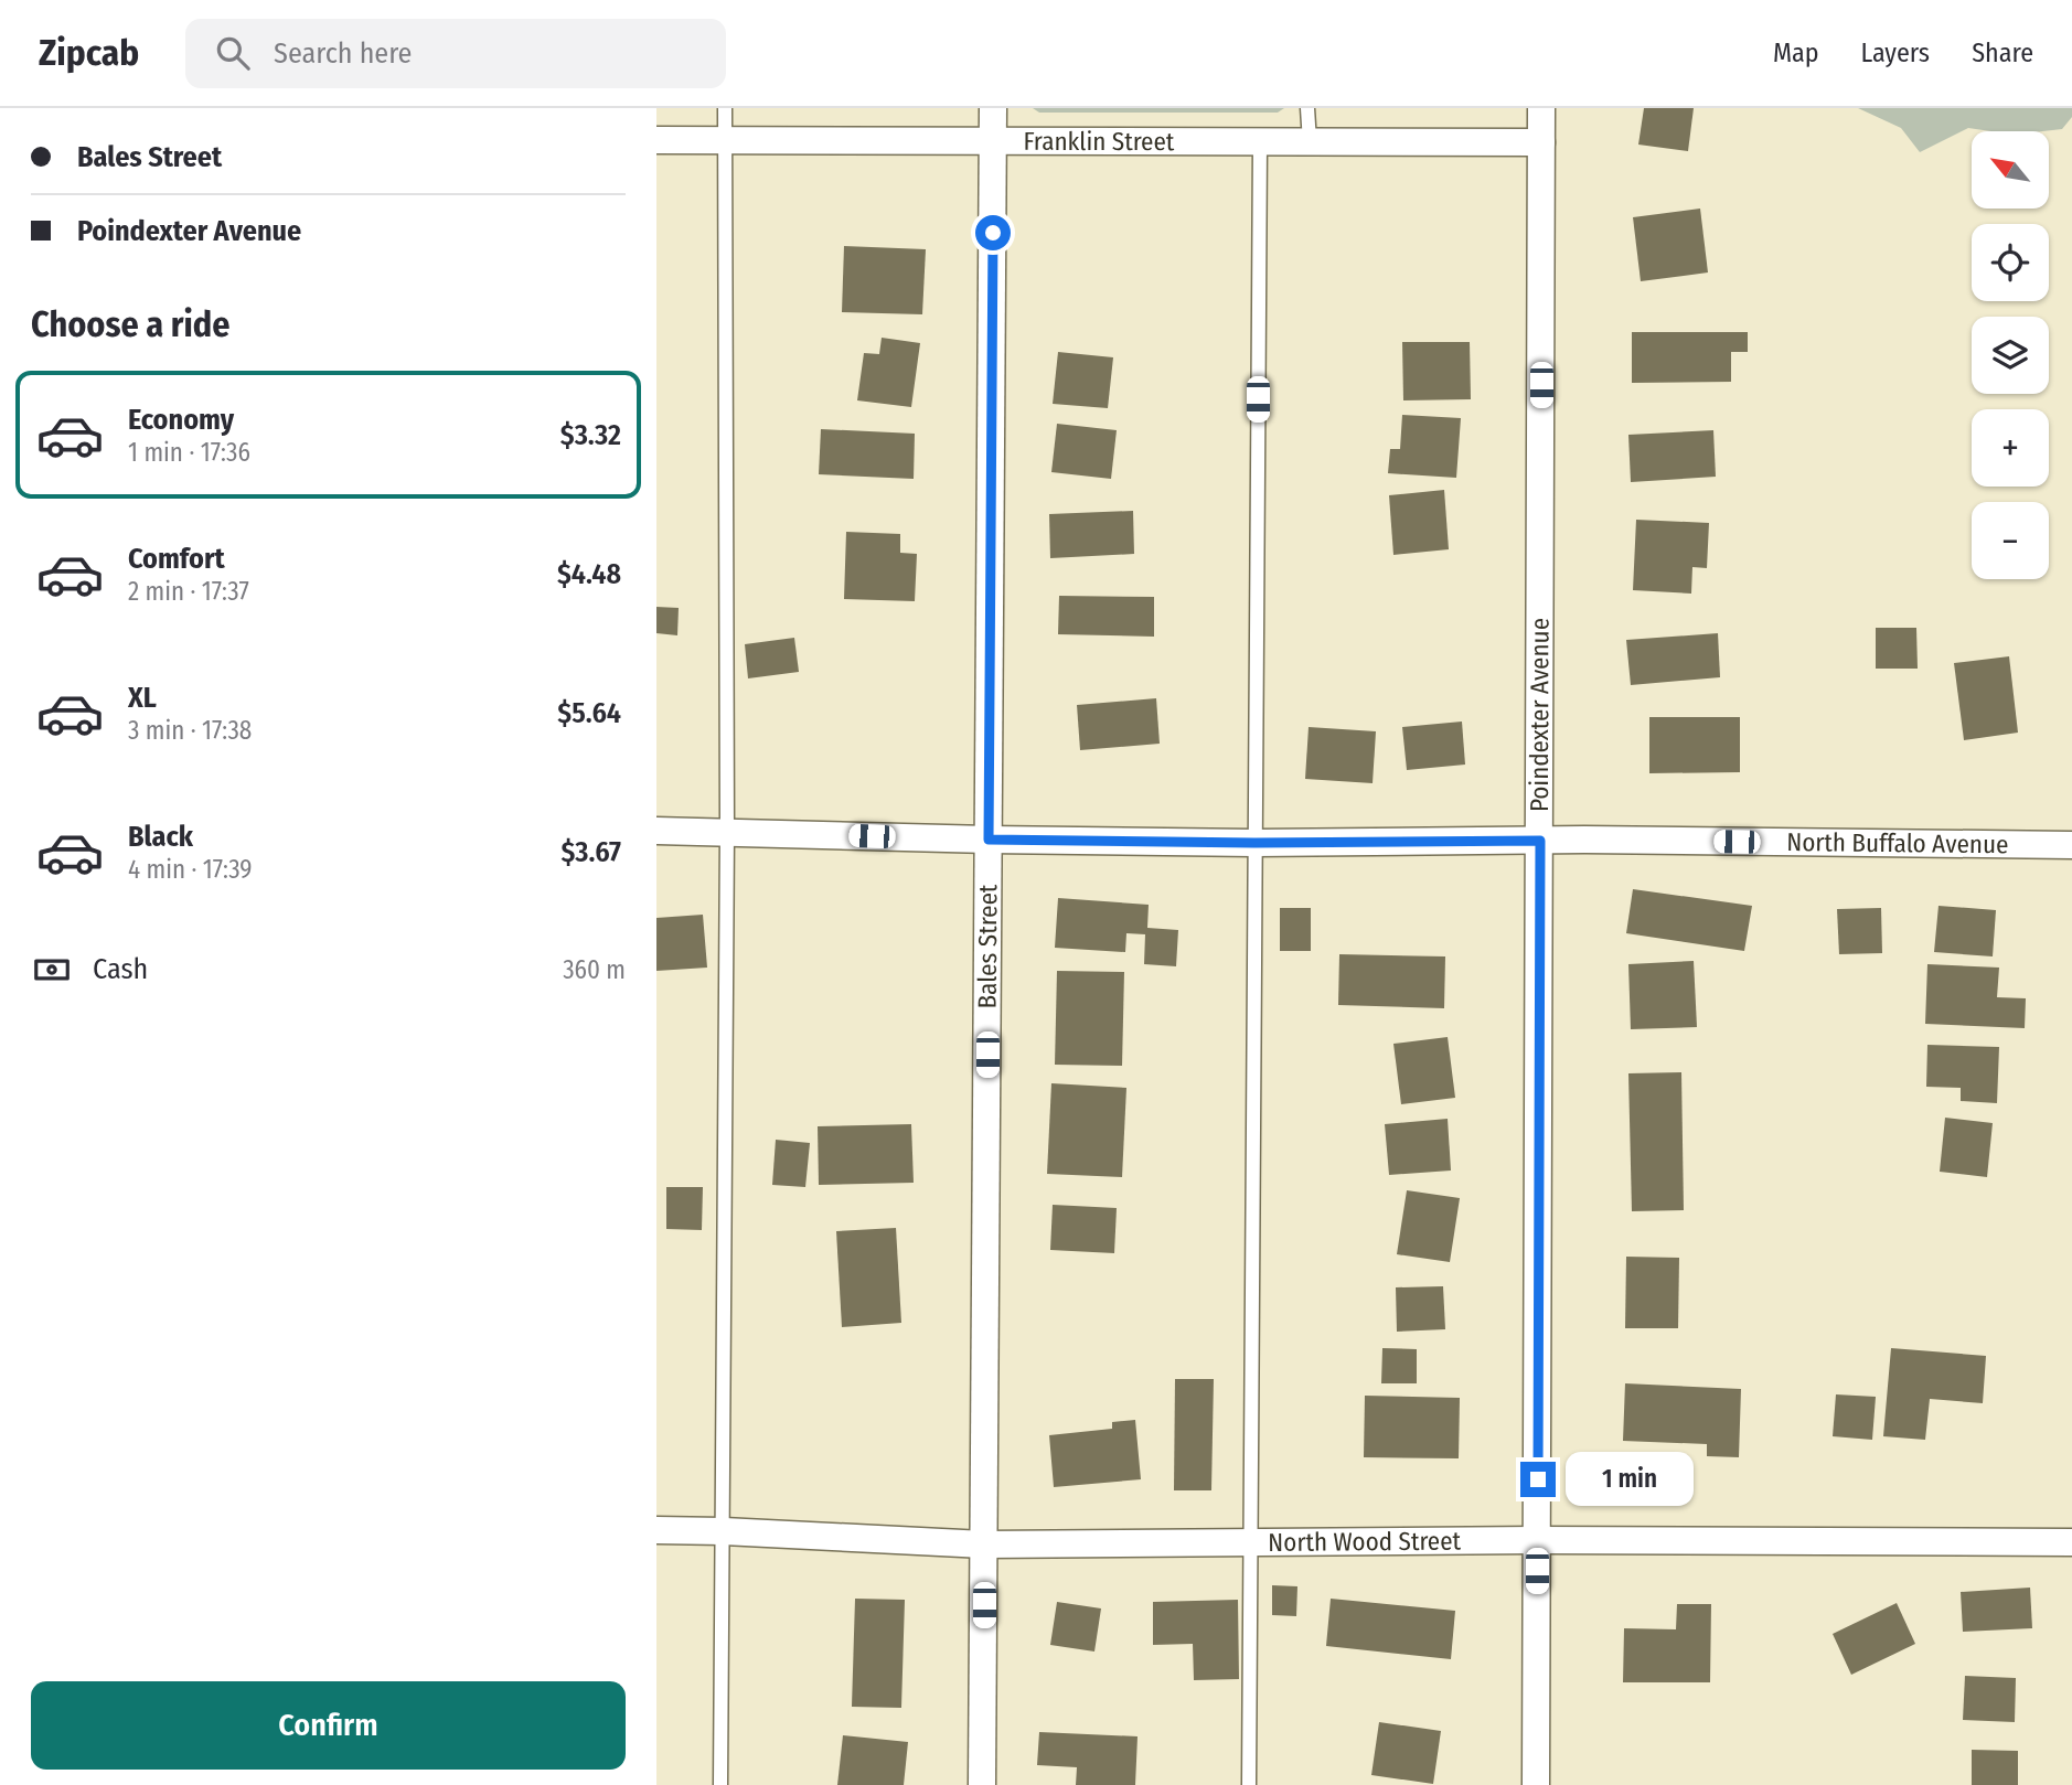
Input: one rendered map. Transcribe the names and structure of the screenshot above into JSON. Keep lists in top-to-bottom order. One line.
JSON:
{"streets":{"street":["Franklin Street","Poindexter Avenue","North Buffalo Avenue","Bales Street","North Wood Street"]},"crossings":[["Franklin Street","Poindexter Avenue"],["Franklin Street","Bales Street"],["Poindexter Avenue","North Buffalo Avenue"],["Poindexter Avenue","North Wood Street"],["North Buffalo Avenue","Bales Street"],["Bales Street","North Wood Street"]],"north":"top left","page":{"header":"Zipcab","search":"Search here","nav":["Map","Layers","Share"],"banner":["Bales Street","Poindexter Avenue"],"map_buttons":["+","−"],"heading":"Choose a ride","list":[{"name":"Economy","note":"1 min · 17:36","value":"$3.32"},{"name":"Comfort","note":"2 min · 17:37","value":"$4.48"},{"name":"XL","note":"3 min · 17:38","value":"$5.64"},{"name":"Black","note":"4 min · 17:39","value":"$3.67"}],"pay":["Cash","360 m"],"bubble":"1 min","buttons":"Confirm"}}
